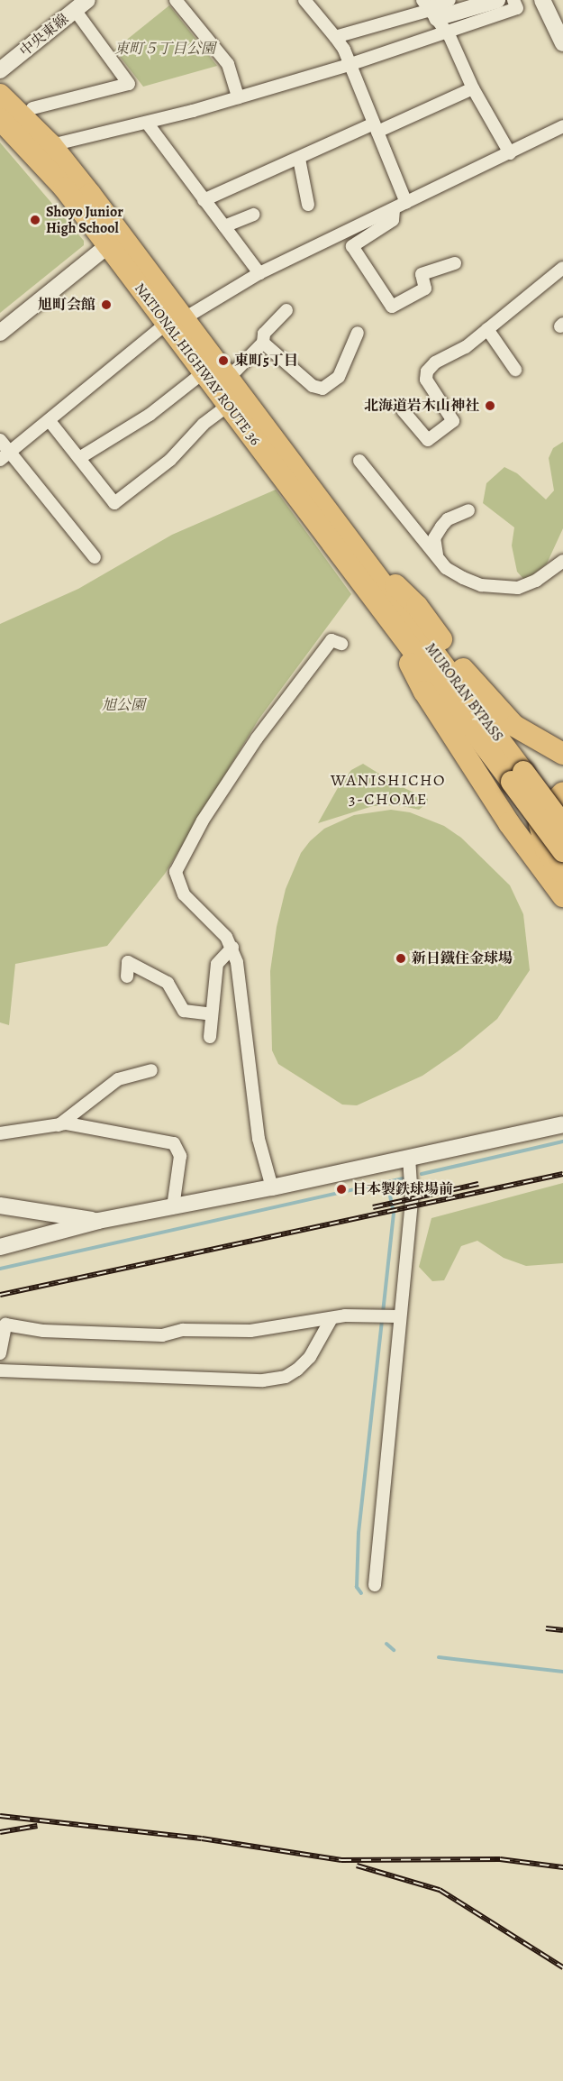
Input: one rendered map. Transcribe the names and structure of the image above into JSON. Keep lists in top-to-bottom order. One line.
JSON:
{"streets":{"highway":["NATIONAL HIGHWAY ROUTE 36","MURORAN BYPASS"],"street":["中央東線"]},"crossings":[["NATIONAL HIGHWAY ROUTE 36","MURORAN BYPASS"]],"districts":["WANISHICHO 3-CHOME"],"parks":["東町５丁目公園","旭公園"],"places":["Shoyo Junior High School","旭町会館","東町5丁目","北海道岩木山神社","新日鐵住金球場","日本製鉄球場前"]}
